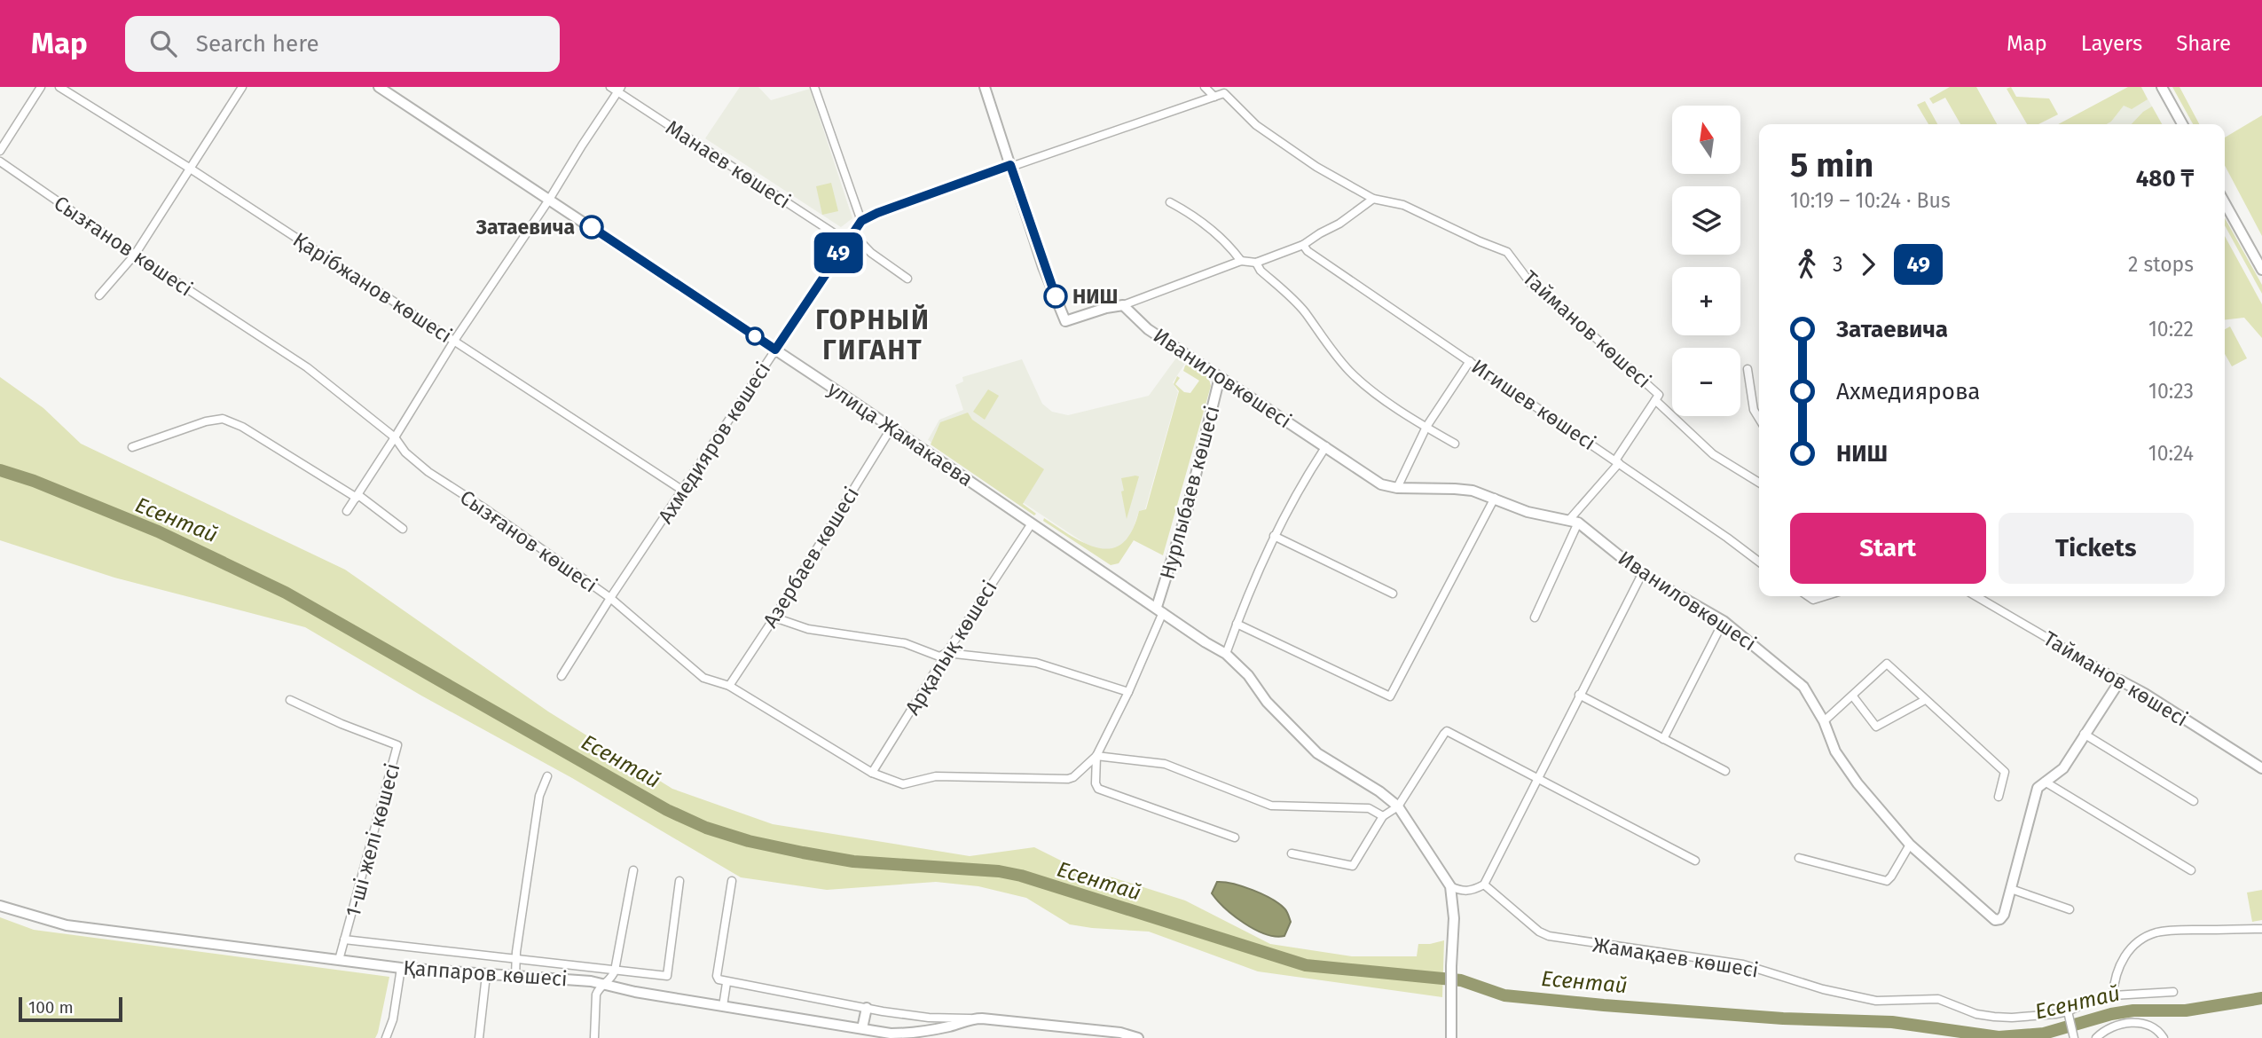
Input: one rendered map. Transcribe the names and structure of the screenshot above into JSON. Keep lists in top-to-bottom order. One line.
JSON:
{"streets":{"street":["Манаев көшесі","Сызғанов көшесі","Қарібжанов көшесі","Тайманов көшесі","Иваниловкөшесі","Игишев көшесі","улица Жамакаева","Ахмедияров көшесі","Нурлыбаев көшесі","Азербаев көшесі","Арқалық көшесі","1-ші желі көшесі","Жамақаев көшесі","Қаппаров көшесі"]},"crossings":[["Манаев көшесі","Ахмедияров көшесі"],["Сызғанов көшесі","Ахмедияров көшесі"],["Сызғанов көшесі","Нурлыбаев көшесі"],["Сызғанов көшесі","Азербаев көшесі"],["Сызғанов көшесі","Арқалық көшесі"],["Қарібжанов көшесі","Ахмедияров көшесі"],["Тайманов көшесі","Иваниловкөшесі"],["Тайманов көшесі","Игишев көшесі"],["Тайманов көшесі","Ахмедияров көшесі"],["Иваниловкөшесі","Нурлыбаев көшесі"],["улица Жамакаева","Ахмедияров көшесі"],["улица Жамакаева","Нурлыбаев көшесі"],["улица Жамакаева","Азербаев көшесі"],["улица Жамакаева","Арқалық көшесі"],["1-ші желі көшесі","Қаппаров көшесі"]],"districts":["ГОРНЫЙ ГИГАНТ"],"water":["Есентай"],"places":["Затаевича","НИШ"],"lines":["bus line 49"],"scale_bar":"100 m","north":"top","page":{"header":"Map","search":"Search here","nav":["Map","Layers","Share"],"on_map":"49","map_buttons":["+","−"],"heading":["5 min","10:19 – 10:24 · Bus","480 ₸"],"legs":["3","49","2 stops"],"list":[{"name":"Затаевича","value":"10:22"},{"name":"Ахмедиярова","value":"10:23"},{"name":"НИШ","value":"10:24"}],"buttons":["Start","Tickets"],"scale":"100 m"}}
